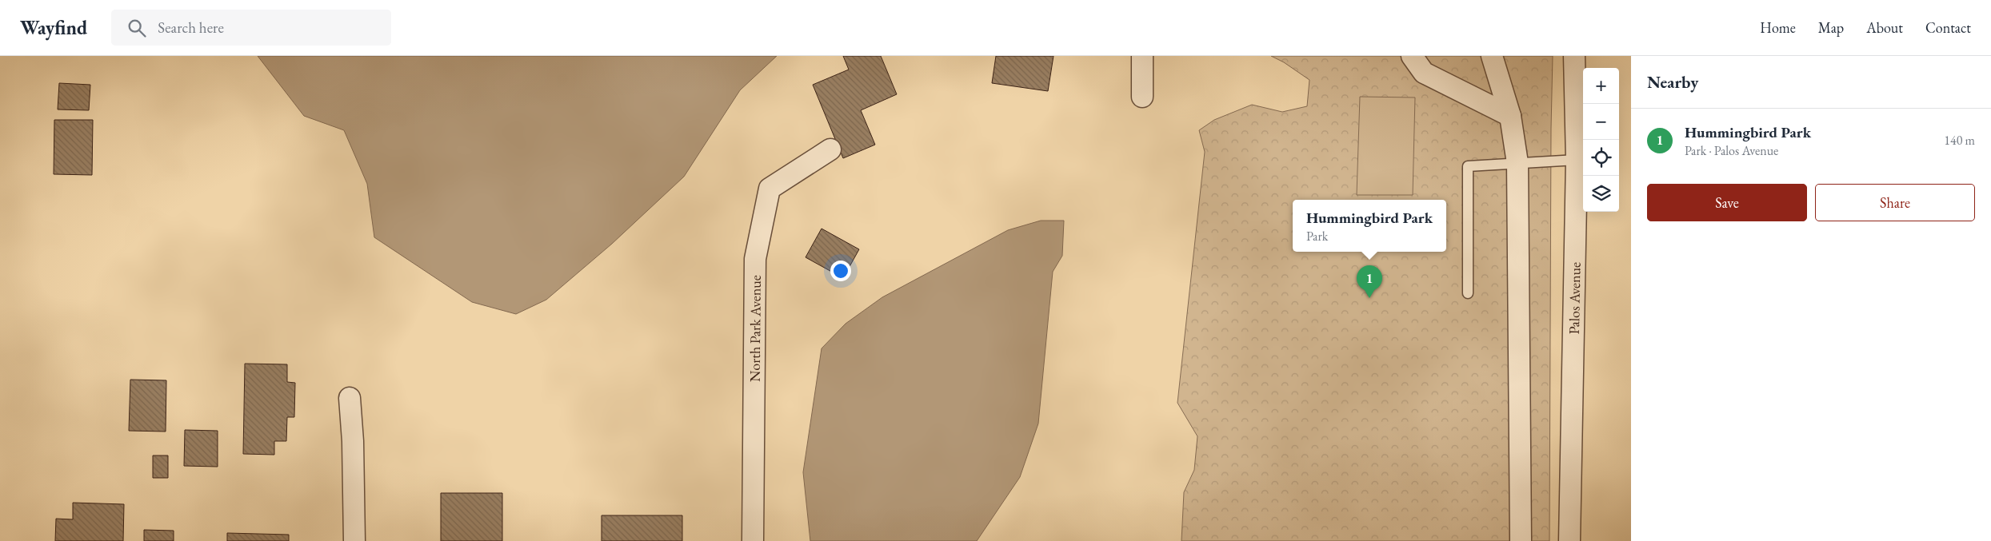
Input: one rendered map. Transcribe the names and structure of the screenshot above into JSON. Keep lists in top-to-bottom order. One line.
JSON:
{"streets":{"street":["Palos Avenue","North Park Avenue"]},"page":{"header":"Wayfind","search":"Search here","nav":["Home","Map","About","Contact"],"heading":"Nearby","map_buttons":["+","−"],"list":[{"mark":"1","name":"Hummingbird Park","note":"Park · Palos Avenue","value":"140 m"}],"buttons":["Save","Share"],"popup":["Hummingbird Park","Park"],"pins":"1"}}
